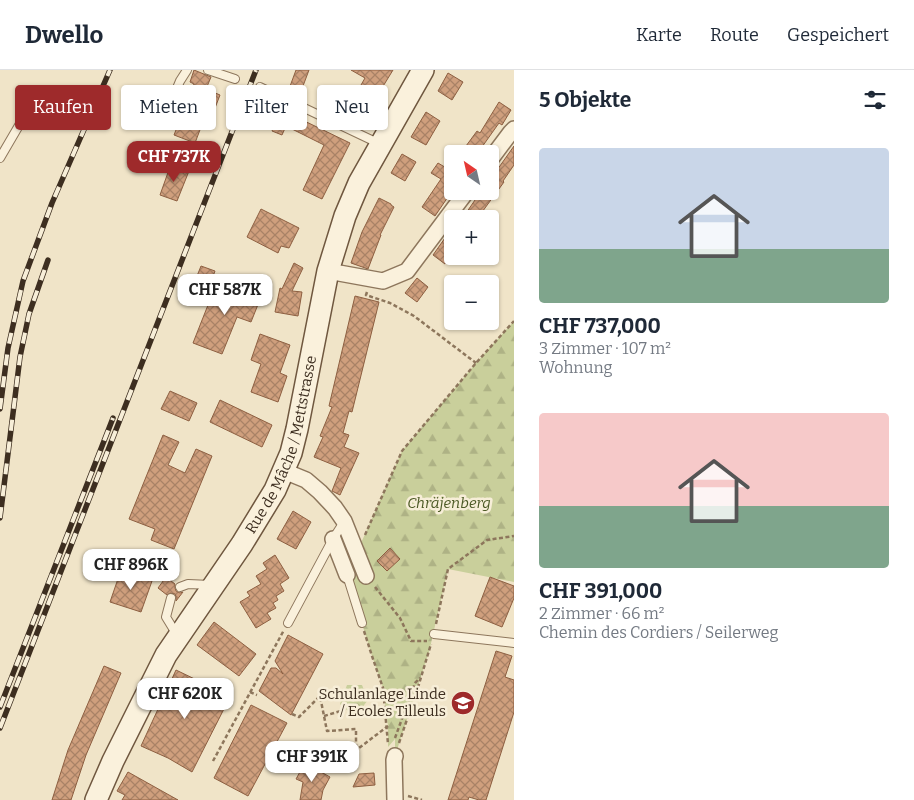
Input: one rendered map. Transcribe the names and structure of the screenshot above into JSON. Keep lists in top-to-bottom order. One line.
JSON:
{"streets":{"main road":["Rue de Mâche / Mettstrasse"]},"parks":["Chräjenberg"],"places":{"school or university":["Schulanlage Linde / Ecoles Tilleuls"]},"north":"top left","page":{"header":"Dwello","nav":["Karte","Route","Gespeichert"],"heading":"5 Objekte","chip":["Kaufen","Mieten","Filter","Neu"],"list":[{"name":"CHF 737,000","note":"3 Zimmer · 107 m² · Wohnung"},{"name":"CHF 391,000","note":"2 Zimmer · 66 m² · Chemin des Cordiers / Seilerweg"}],"price":["CHF 737K","CHF 587K","CHF 896K","CHF 620K","CHF 391K"],"map_buttons":["+","−"]}}
